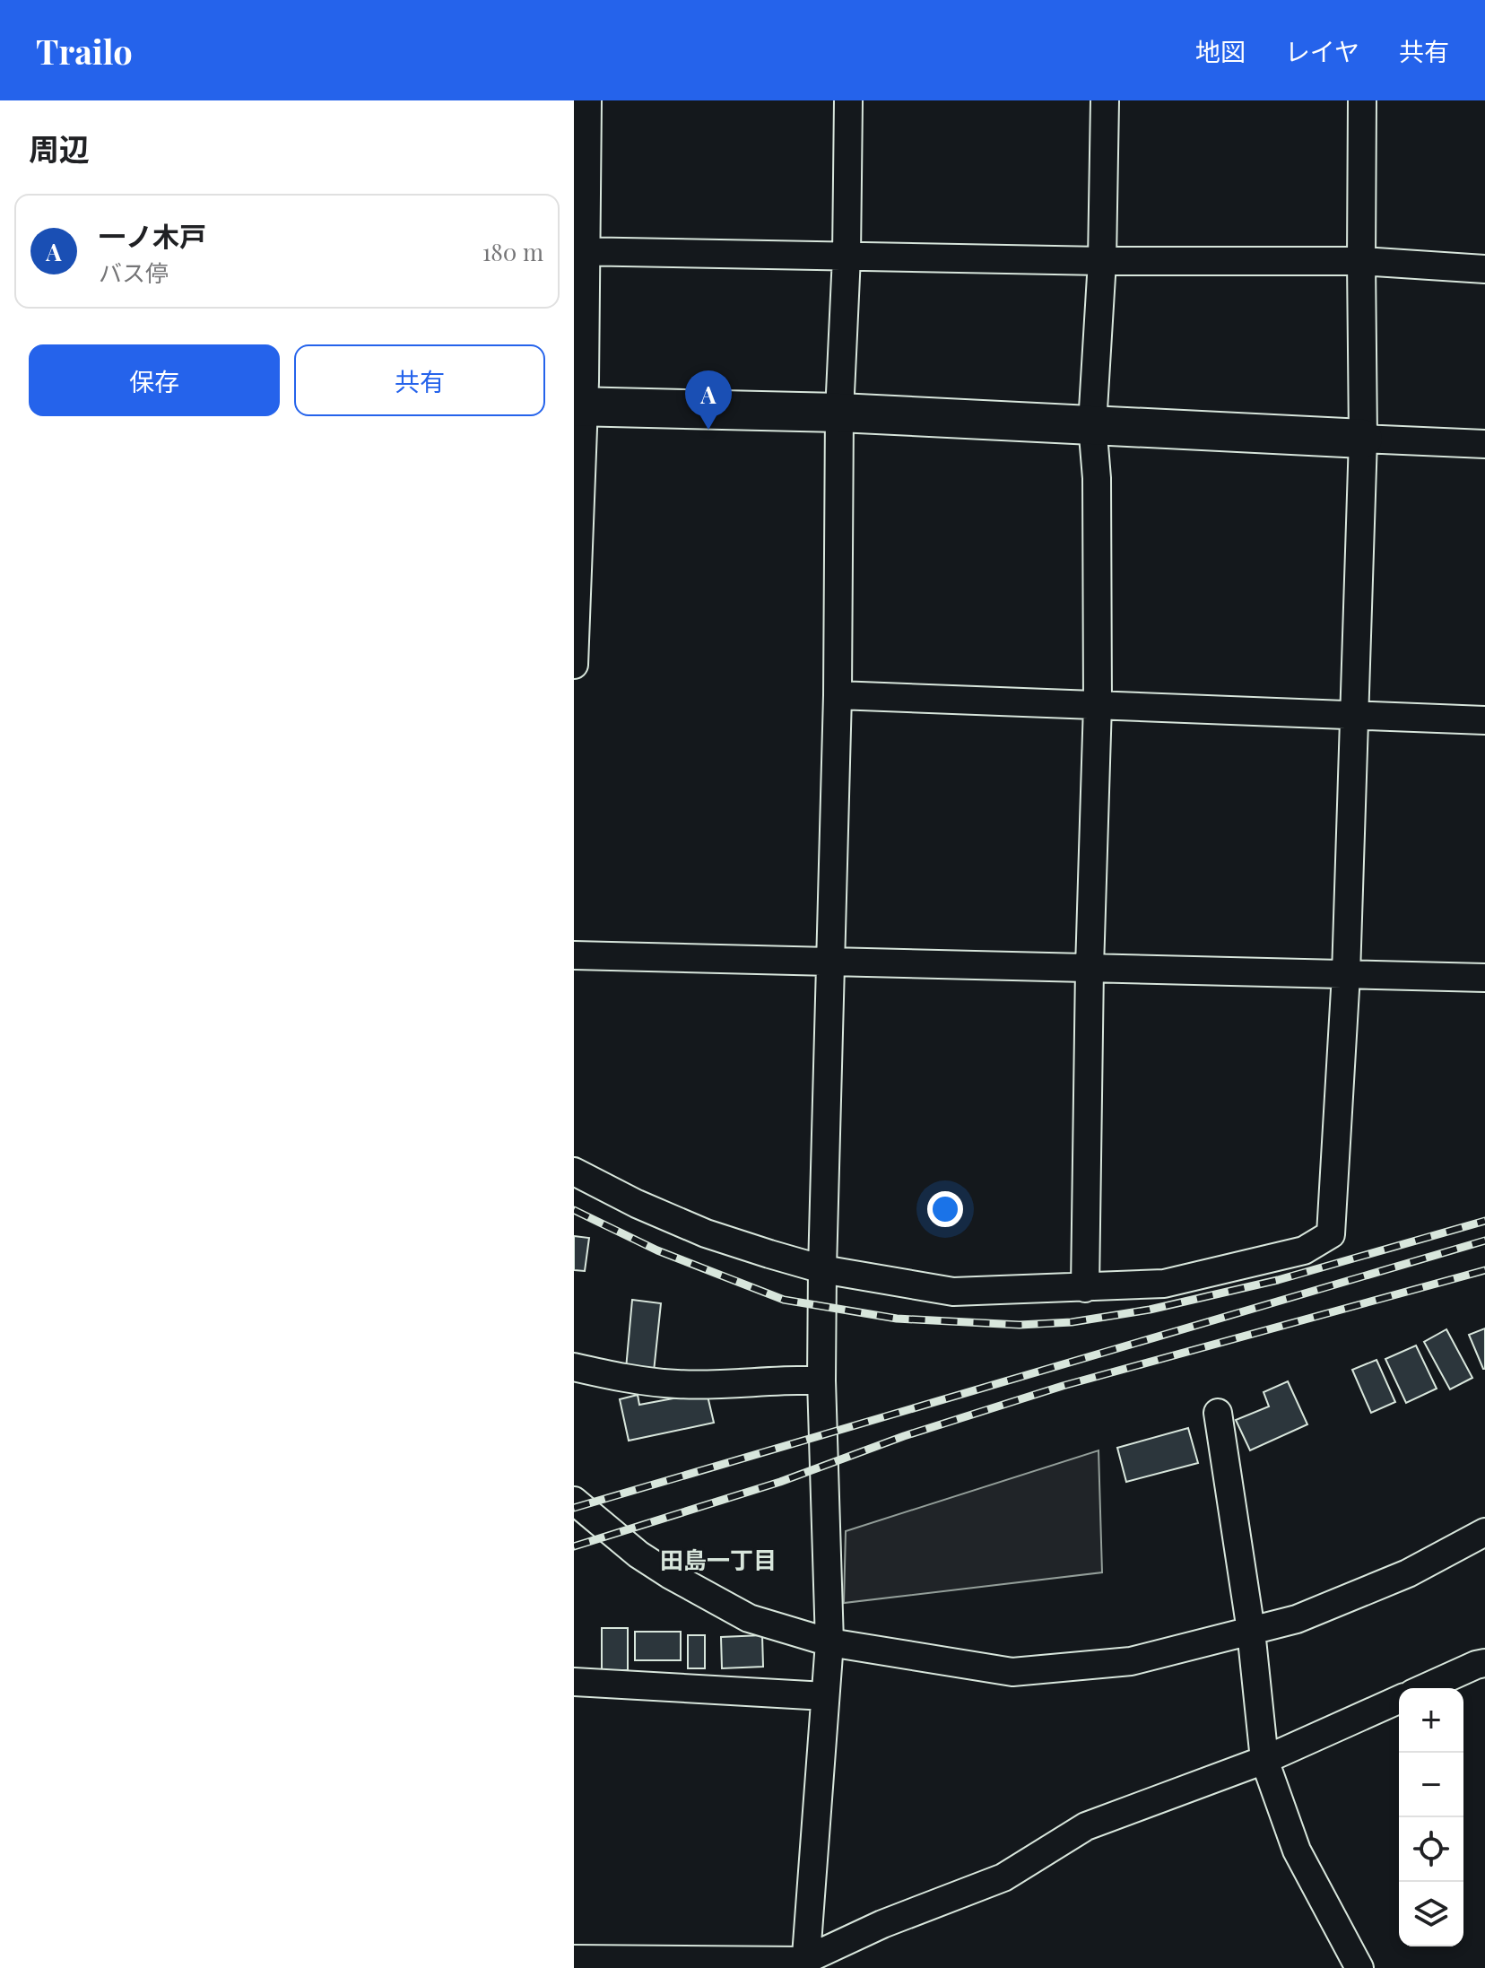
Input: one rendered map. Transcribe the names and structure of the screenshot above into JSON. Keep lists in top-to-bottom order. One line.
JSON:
{"districts":["田島一丁目"],"page":{"header":"Trailo","nav":["地図","レイヤ","共有"],"heading":"周辺","list":[{"mark":"A","name":"一ノ木戸","note":"バス停","value":"180 m"}],"buttons":["保存","共有"],"pins":"A","map_buttons":["+","−"]}}
